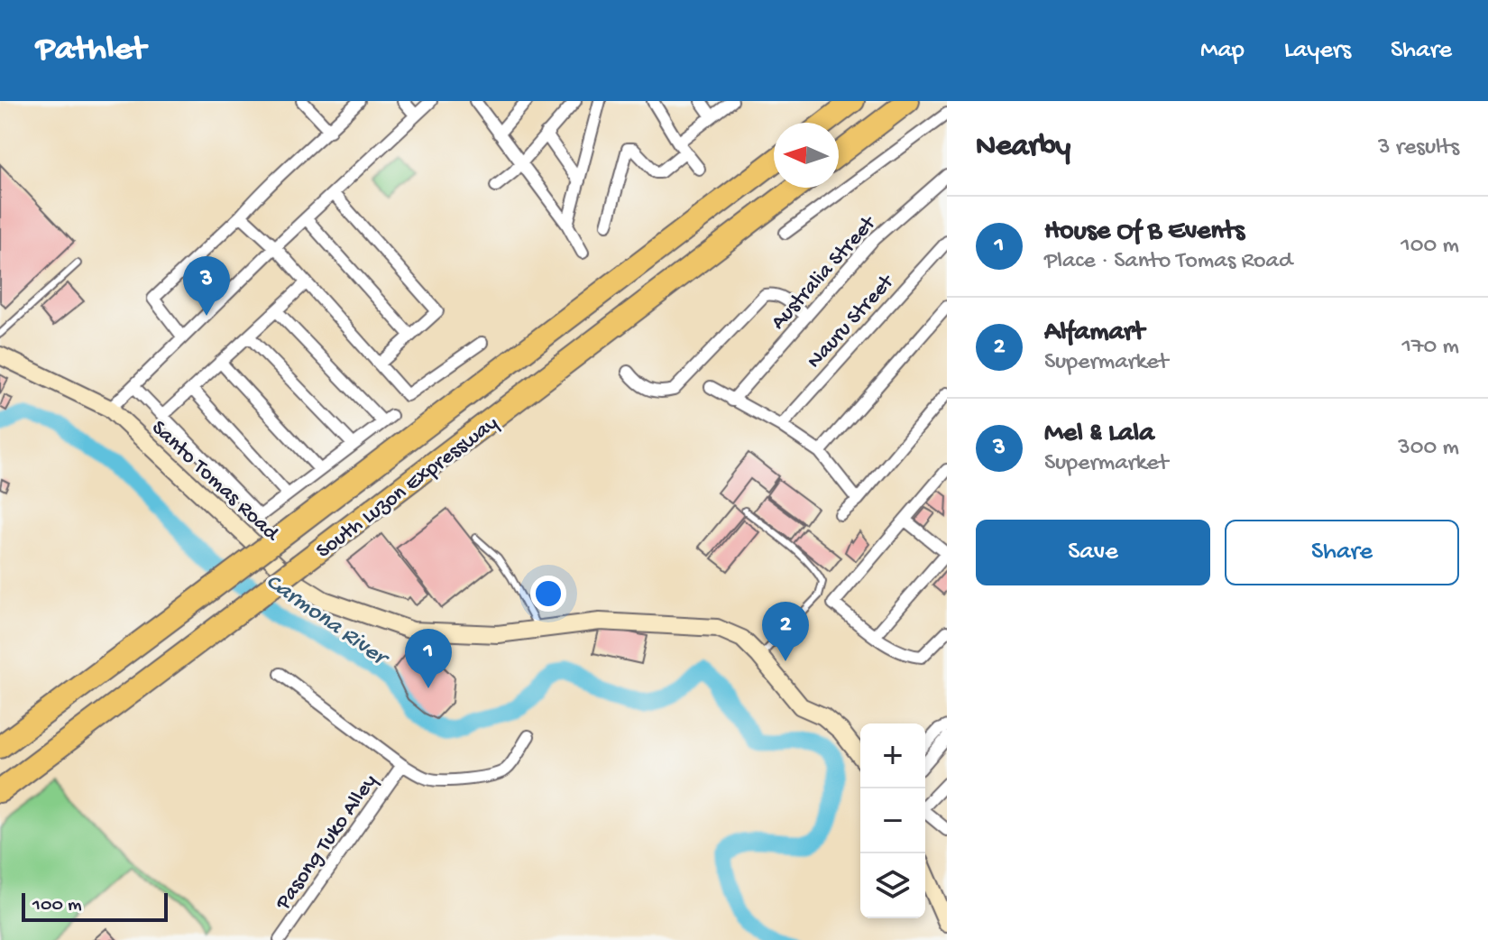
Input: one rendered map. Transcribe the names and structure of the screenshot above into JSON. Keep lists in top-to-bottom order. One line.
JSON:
{"streets":{"highway":["South Luzon Expressway"],"street":["Australia Street","Nauru Street","Santo Tomas Road","Pasong Tuko Alley"]},"water":["Carmona River"],"scale_bar":"100 m","north":"left","page":{"header":"Pathlet","nav":["Map","Layers","Share"],"heading":["Nearby","3 results"],"list":[{"mark":"1","name":"House Of B Events","note":"Place · Santo Tomas Road","value":"100 m"},{"mark":"2","name":"Alfamart","note":"Supermarket","value":"170 m"},{"mark":"3","name":"Mel & Lala","note":"Supermarket","value":"300 m"}],"pins":["3","2","1"],"buttons":["Save","Share"],"map_buttons":["+","−"],"scale":"100 m"}}
